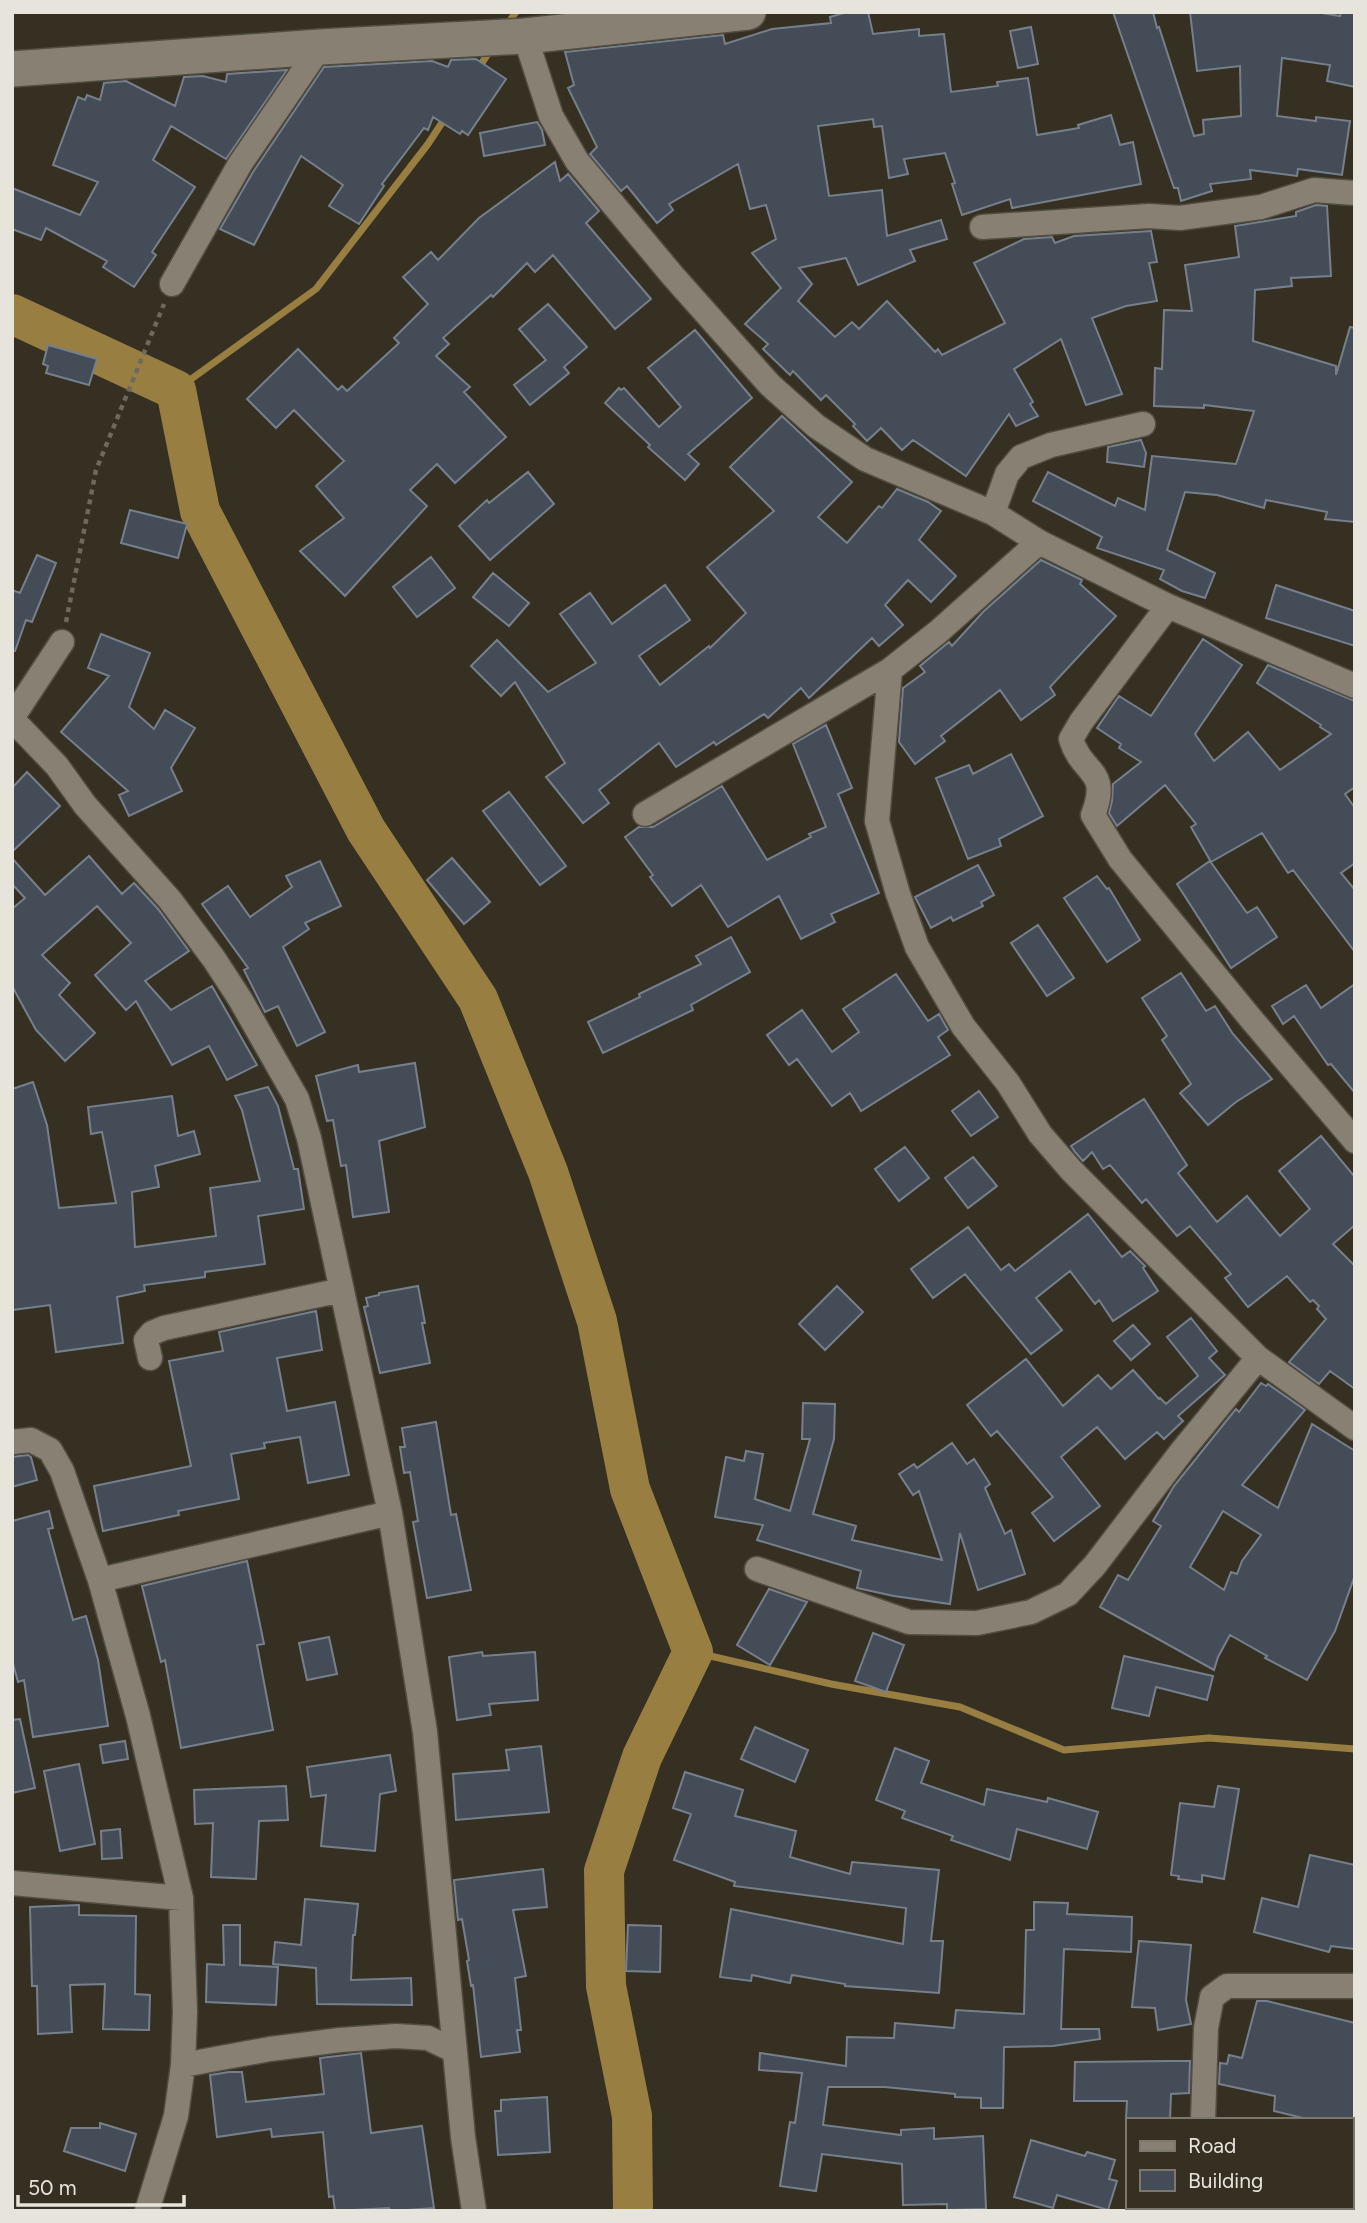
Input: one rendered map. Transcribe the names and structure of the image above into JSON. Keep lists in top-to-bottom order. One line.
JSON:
{"legend":["Road","Building"],"scale_bar":"50 m"}
